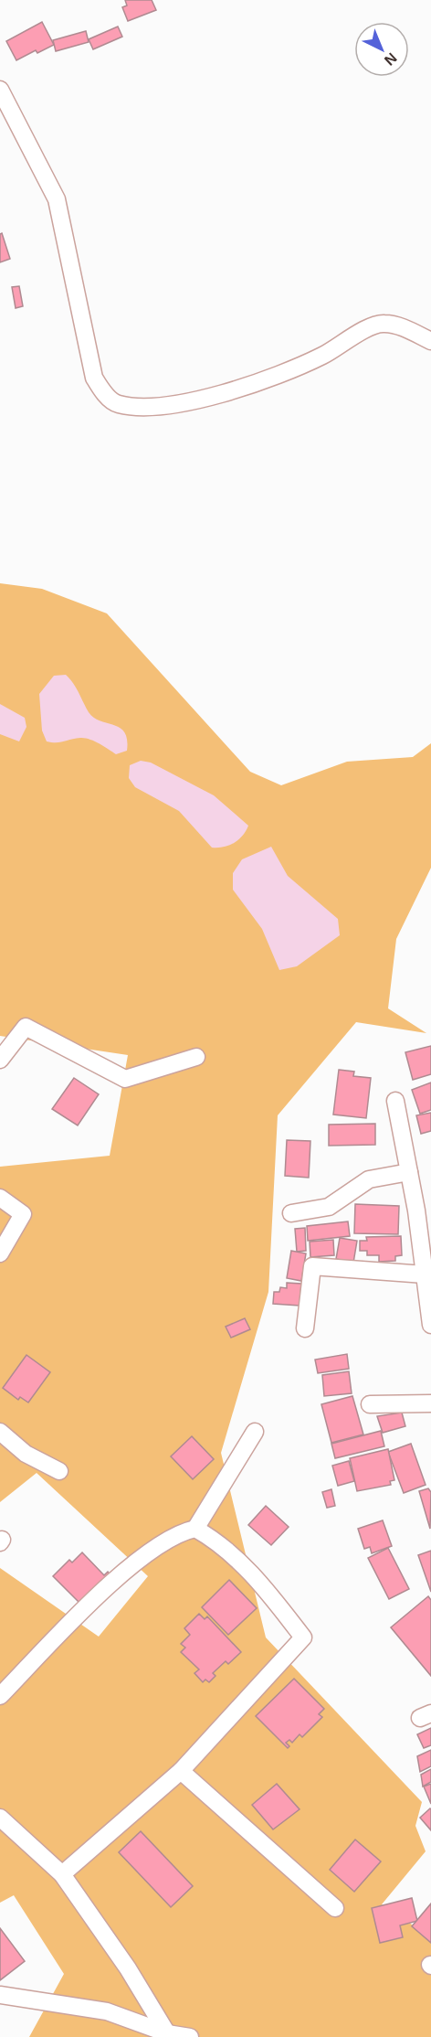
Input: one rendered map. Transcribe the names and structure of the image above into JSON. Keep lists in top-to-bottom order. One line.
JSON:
{"north":"bottom right"}
